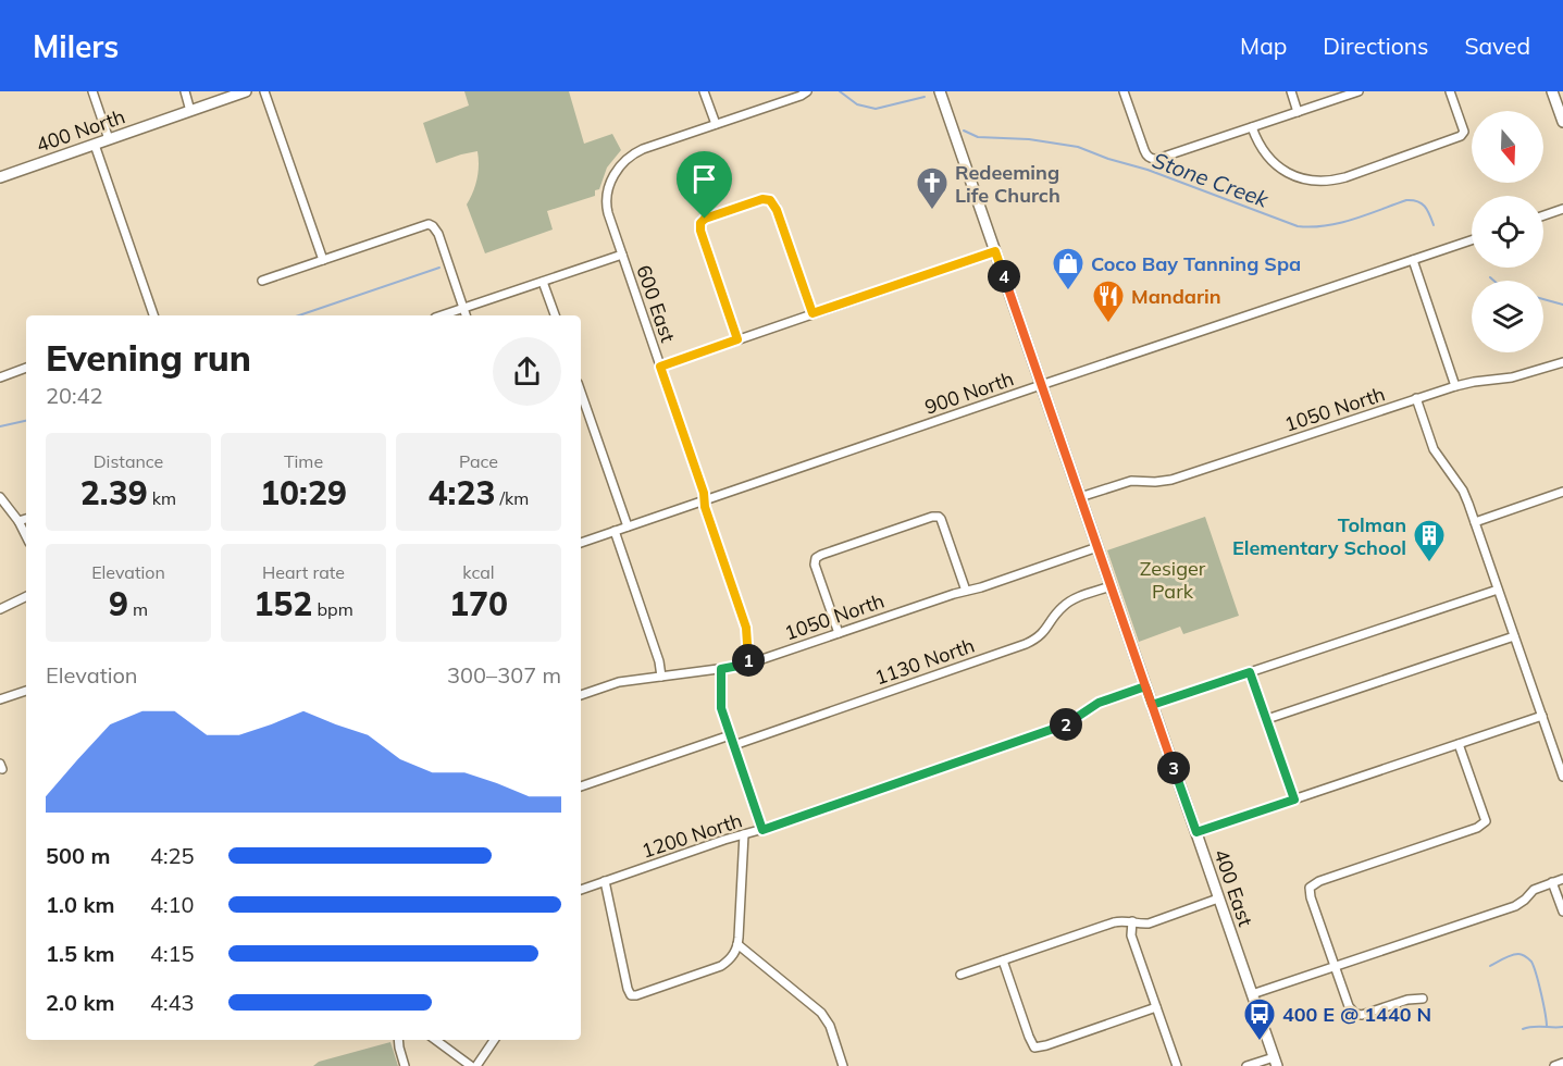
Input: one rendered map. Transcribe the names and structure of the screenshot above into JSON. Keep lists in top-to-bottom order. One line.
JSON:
{"streets":{"main road":["400 North","400 East"],"street":["600 East","900 North","1050 North","1130 North","1200 North"]},"crossings":[["600 East","900 North"],["600 East","1050 North"],["900 North","400 East"],["1050 North","400 East"],["1130 North","400 East"],["1200 North","400 East"]],"water":["Stone Creek"],"parks":["Zesiger Park"],"places":{"church":["Redeeming Life Church"],"shop":["Coco Bay Tanning Spa"],"restaurant":["Mandarin"],"building":["Tolman Elementary School"],"bus stop":["400 E @ 1440 N"]},"north":"bottom","page":{"header":"Milers","nav":["Map","Directions","Saved"],"pins":["4","1","2","3"],"heading":["Evening run","20:42"],"stats":[["Distance","2.39 km"],["Time","10:29"],["Pace","4:23 /km"],["Elevation","9 m"],["Heart rate","152 bpm"],["kcal","170"]],"chart":["Elevation","300–307 m"],"list":[{"name":"500 m","note":"4:25"},{"name":"1.0 km","note":"4:10"},{"name":"1.5 km","note":"4:15"},{"name":"2.0 km","note":"4:43"}]}}
